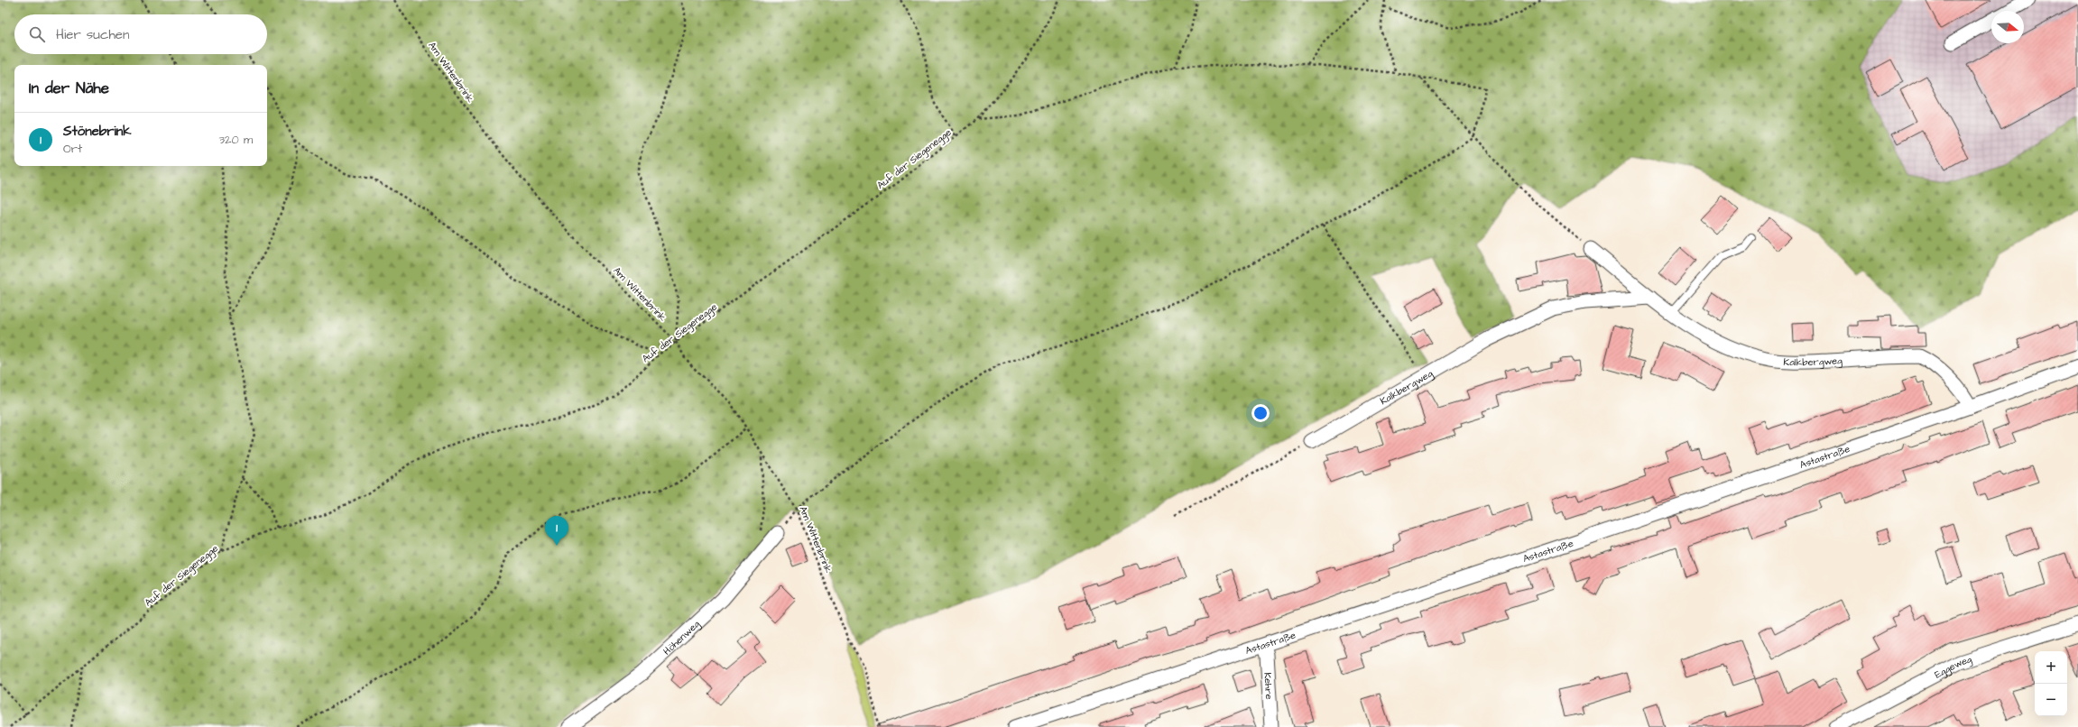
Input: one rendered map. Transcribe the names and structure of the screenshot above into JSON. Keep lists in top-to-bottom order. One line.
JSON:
{"streets":{"street":["Kalkbergweg","Astastraße","Höhenweg","Eggeweg","Kehre"],"path":["Am Wittenbrink","Auf der Siegenegge"]},"crossings":[["Am Wittenbrink","Auf der Siegenegge"],["Kalkbergweg","Astastraße"],["Astastraße","Kehre"]],"north":"right","page":{"search":"Hier suchen","heading":"In der Nähe","list":[{"mark":"1","name":"Stönebrink","note":"Ort","value":"320 m"}],"pins":"1","map_buttons":["+","−"]}}
